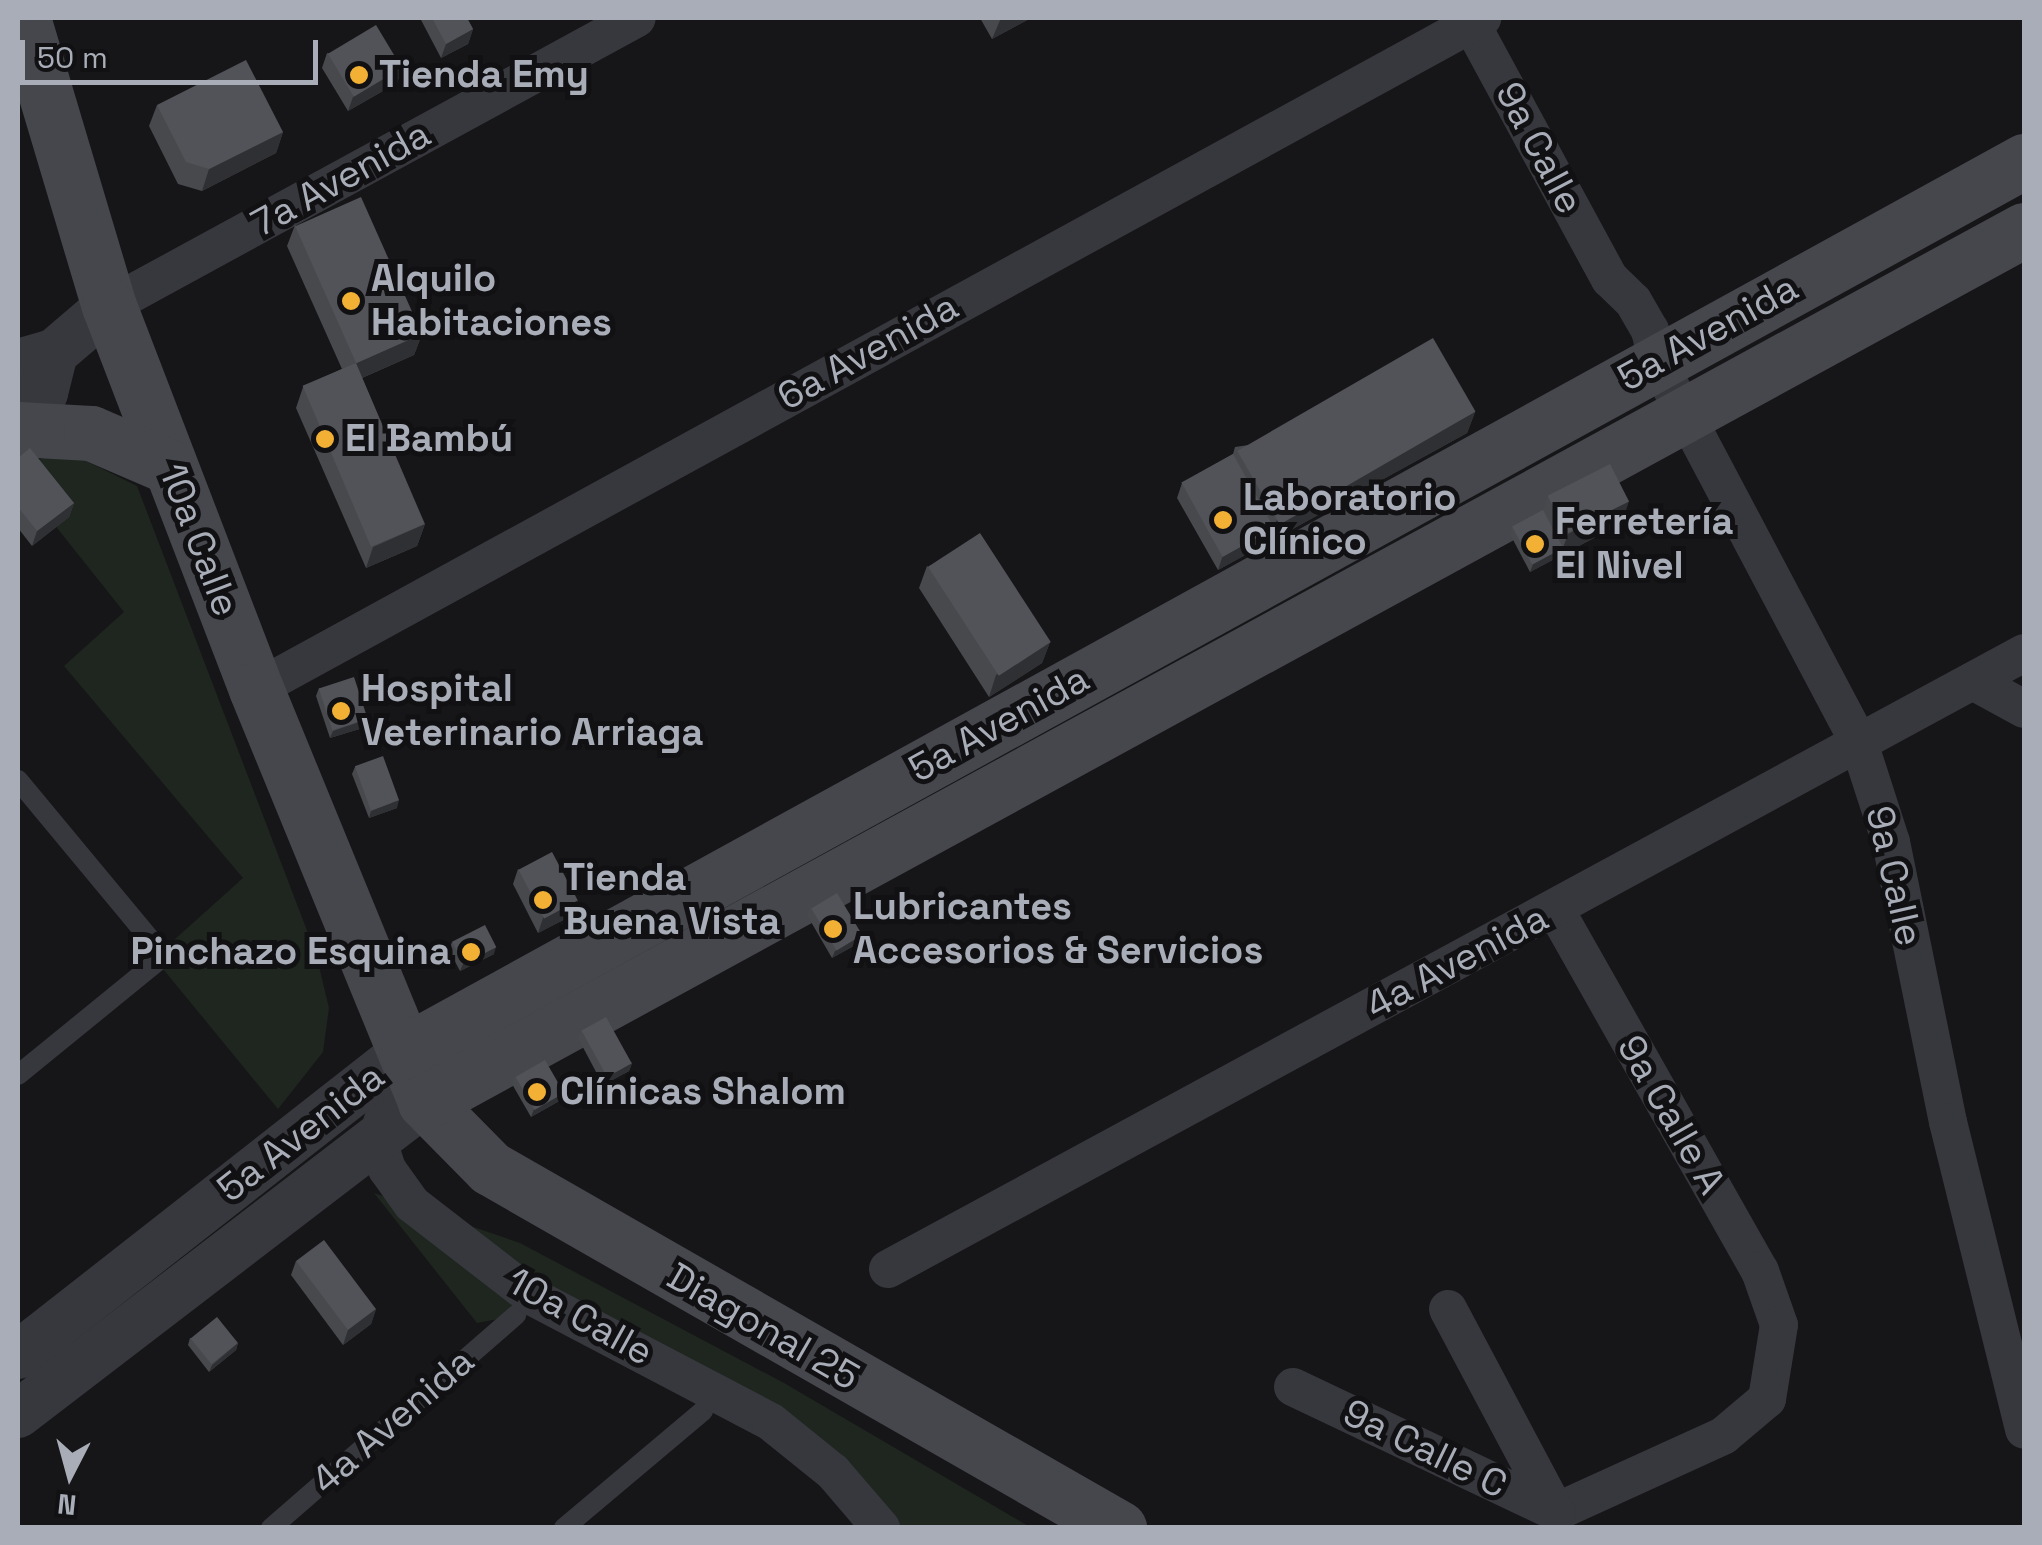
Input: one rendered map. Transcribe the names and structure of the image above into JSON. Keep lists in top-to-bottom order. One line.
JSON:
{"streets":{"main road":["5a Avenida","10a Calle","Diagonal 25"],"street":["9a Calle","7a Avenida","6a Avenida","4a Avenida","9a Calle A","9a Calle C"]},"crossings":[["9a Calle","5a Avenida"],["9a Calle","6a Avenida"],["9a Calle","4a Avenida"],["7a Avenida","10a Calle"],["5a Avenida","10a Calle"],["5a Avenida","Diagonal 25"],["6a Avenida","10a Calle"],["10a Calle","Diagonal 25"],["4a Avenida","9a Calle A"],["9a Calle A","9a Calle C"]],"places":["Tienda Emy","Alquilo Habitaciones","El Bambú","Laboratorio Clínico","Ferretería El Nivel","Hospital Veterinario Arriaga","Tienda Buena Vista","Lubricantes Accesorios & Servicios","Pinchazo Esquina","Clínicas Shalom"],"scale_bar":"50 m","north":"bottom"}
